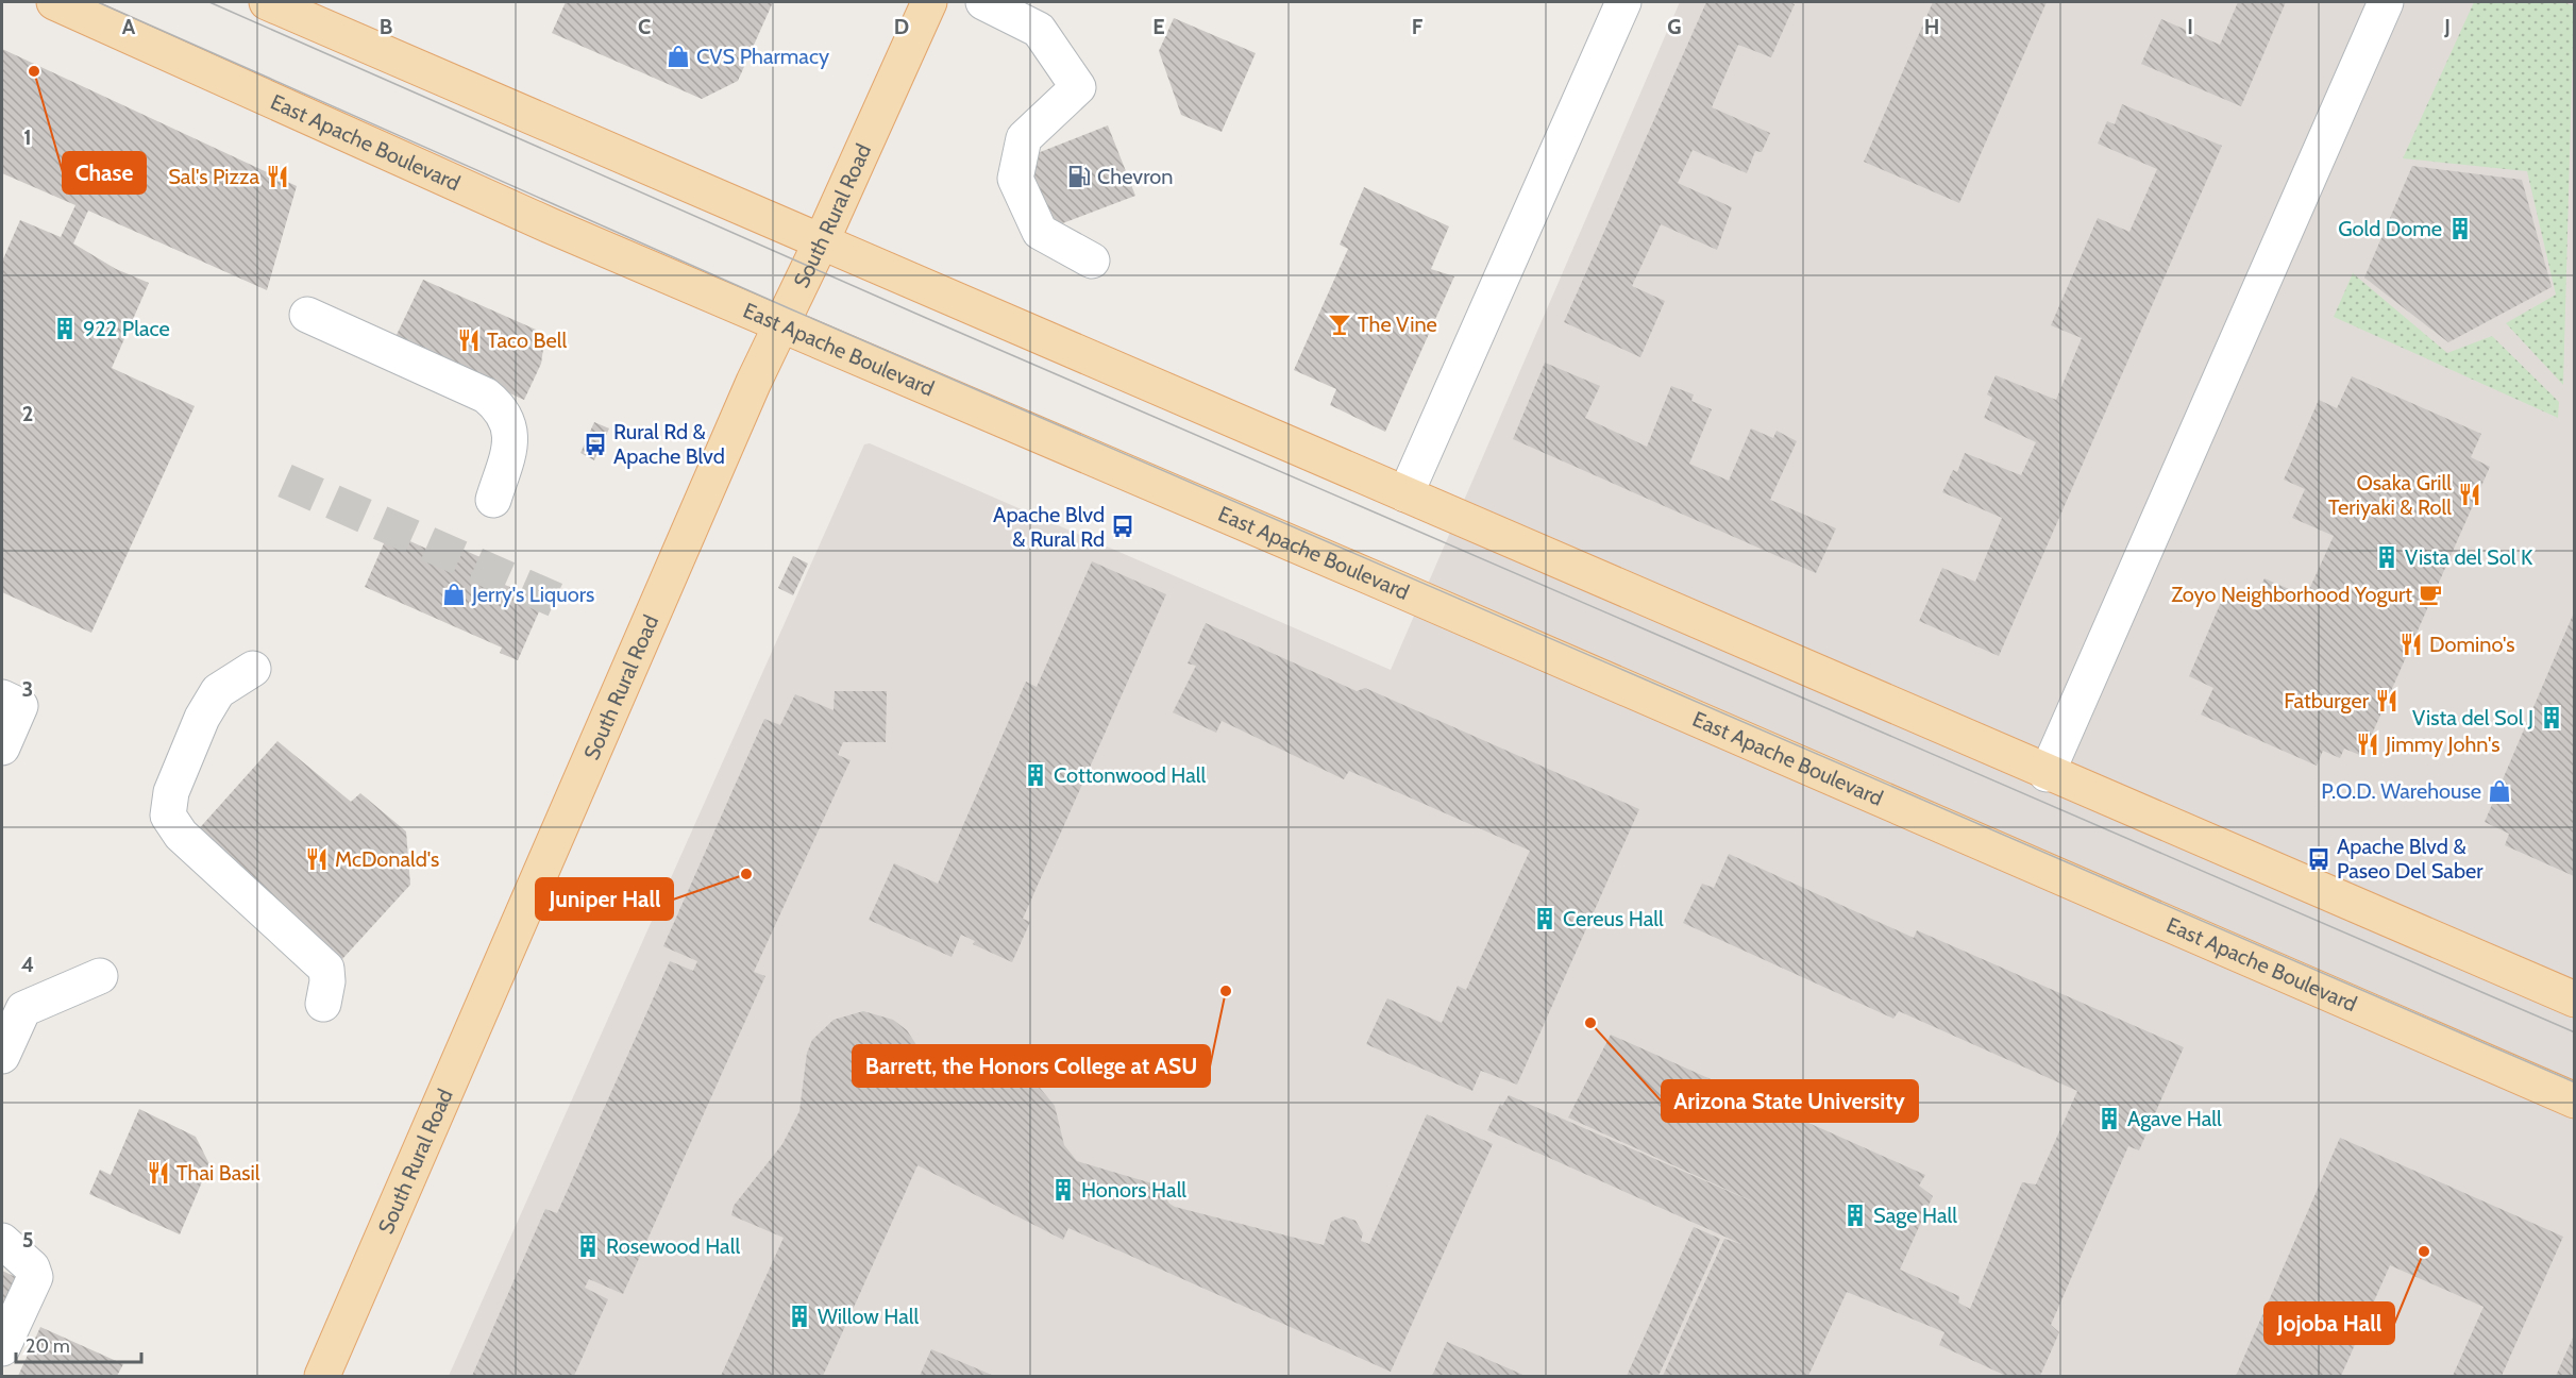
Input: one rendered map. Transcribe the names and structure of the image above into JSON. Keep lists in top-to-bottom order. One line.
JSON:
{"streets":{"main road":["East Apache Boulevard","South Rural Road"]},"crossings":[["East Apache Boulevard","South Rural Road"]],"places":{"shop":["CVS Pharmacy","Jerry's Liquors","P.O.D. Warehouse"],"other":["Chase","Juniper Hall","Barrett, the Honors College at ASU","Arizona State University","Jojoba Hall"],"restaurant":["Sal's Pizza","Taco Bell","Osaka Grill Teriyaki & Roll","Domino's","Fatburger","Jimmy John's","McDonald's","Thai Basil"],"fuel station":["Chevron"],"building":["Gold Dome","922 Place","Vista del Sol K","Vista del Sol J","Cottonwood Hall","Cereus Hall","Agave Hall","Honors Hall","Sage Hall","Rosewood Hall","Willow Hall"],"bar":["The Vine"],"bus stop":["Rural Rd & Apache Blvd","Apache Blvd & Rural Rd","Apache Blvd & Paseo Del Saber"],"cafe":["Zoyo Neighborhood Yogurt"]},"scale_bar":"20 m","grid":{"columns":["A","B","C","D","E","F","G","H","I","J"],"rows":["1","2","3","4","5"]}}
